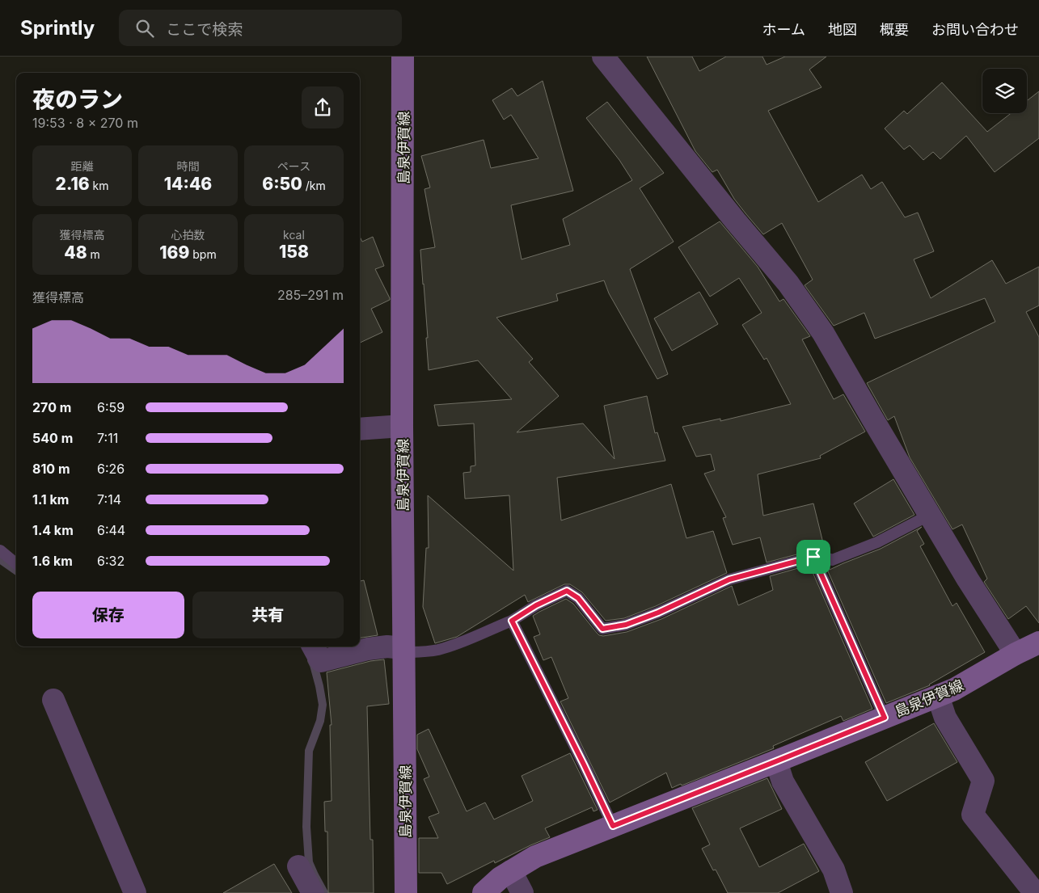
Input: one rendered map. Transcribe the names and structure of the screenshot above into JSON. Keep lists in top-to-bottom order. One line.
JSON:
{"streets":{"main road":["島泉伊賀線"]},"page":{"header":"Sprintly","search":"ここで検索","nav":["ホーム","地図","概要","お問い合わせ"],"heading":["夜のラン","19:53 · 8 × 270 m"],"stats":[["距離","2.16 km"],["時間","14:46"],["ペース","6:50 /km"],["獲得標高","48 m"],["心拍数","169 bpm"],["kcal","158"]],"chart":["獲得標高","285–291 m"],"list":[{"name":"270 m","note":"6:59"},{"name":"540 m","note":"7:11"},{"name":"810 m","note":"6:26"},{"name":"1.1 km","note":"7:14"},{"name":"1.4 km","note":"6:44"},{"name":"1.6 km","note":"6:32"}],"buttons":["保存","共有"]}}
